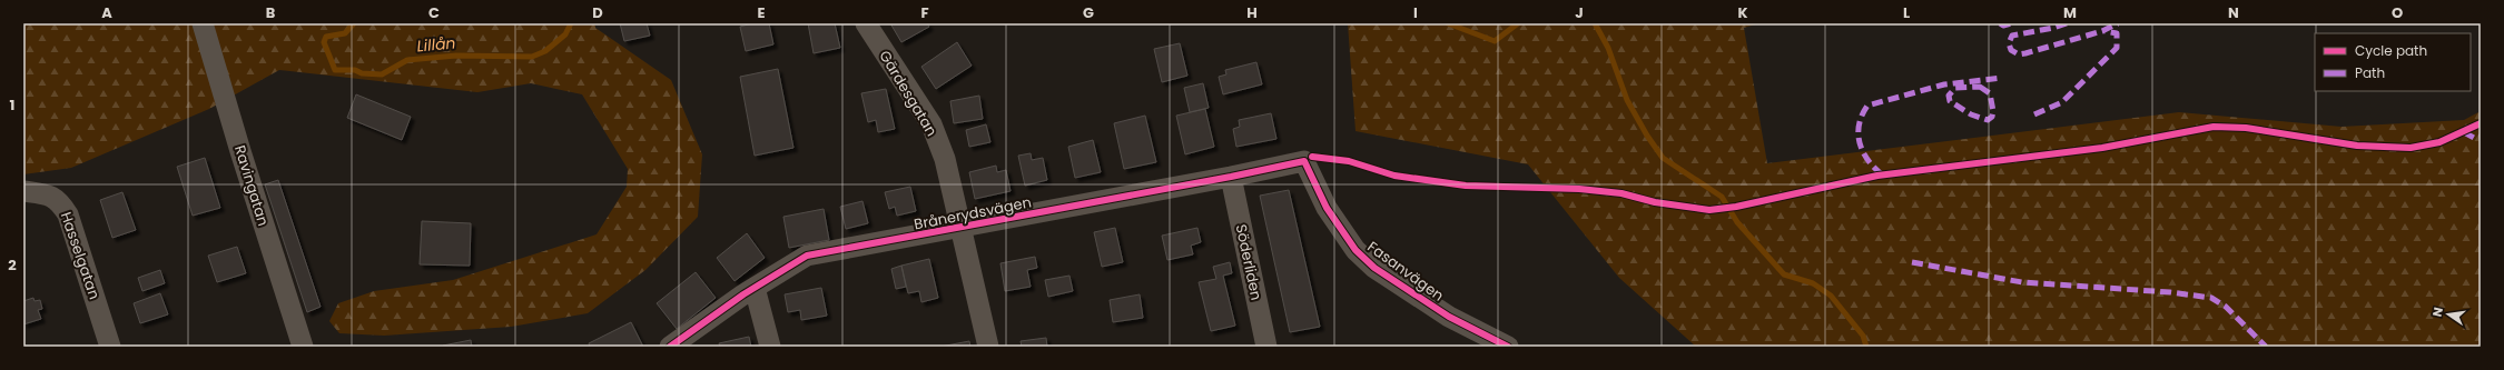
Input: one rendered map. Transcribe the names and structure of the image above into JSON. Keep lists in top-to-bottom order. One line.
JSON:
{"streets":{"street":["Gärdesgatan","Ravingatan","Brånerydsvägen","Hasselgatan","Söderliden","Fasanvägen"]},"crossings":[["Gärdesgatan","Brånerydsvägen"],["Brånerydsvägen","Söderliden"],["Brånerydsvägen","Fasanvägen"]],"water":["Lillån"],"legend":["Cycle path","Path"],"north":"left","grid":{"columns":["A","B","C","D","E","F","G","H","I","J","K","L","M","N","O"],"rows":["1","2"]}}
